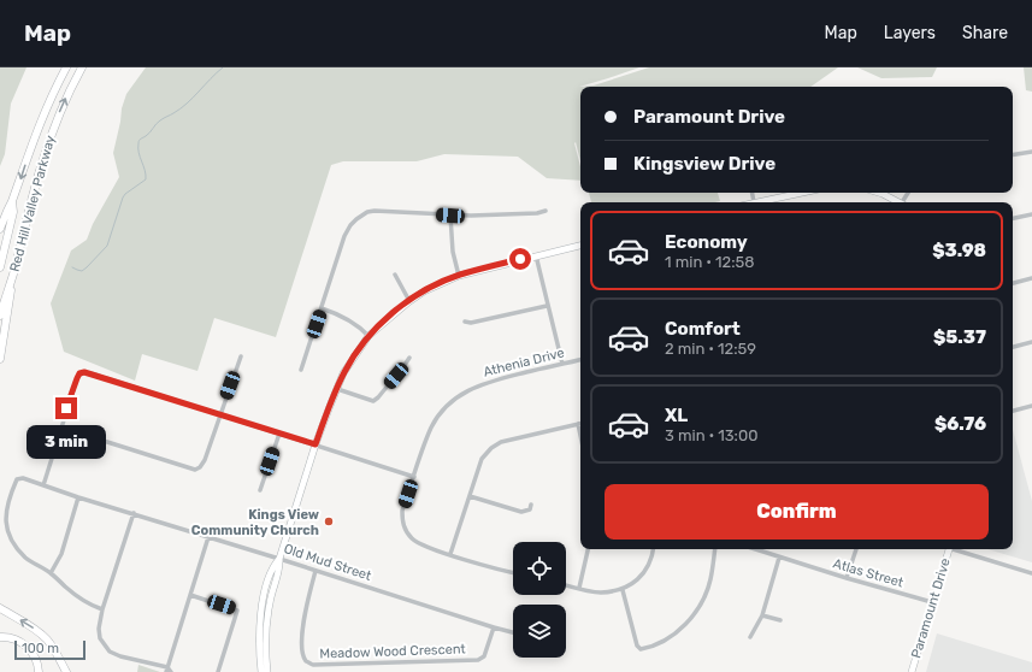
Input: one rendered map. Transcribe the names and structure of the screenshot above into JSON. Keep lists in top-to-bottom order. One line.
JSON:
{"streets":{"highway":["Red Hill Valley Parkway"],"street":["Athenia Drive","Old Mud Street","Atlas Street","Paramount Drive","Meadow Wood Crescent"]},"crossings":[["Old Mud Street","Meadow Wood Crescent"],["Atlas Street","Paramount Drive"]],"places":["Kings View Community Church"],"scale_bar":"100 m","page":{"header":"Map","nav":["Map","Layers","Share"],"banner":["Paramount Drive","Kingsview Drive"],"list":[{"name":"Economy","note":"1 min · 12:58","value":"$3.98"},{"name":"Comfort","note":"2 min · 12:59","value":"$5.37"},{"name":"XL","note":"3 min · 13:00","value":"$6.76"}],"bubble":"3 min","buttons":"Confirm","scale":"100 m"}}
